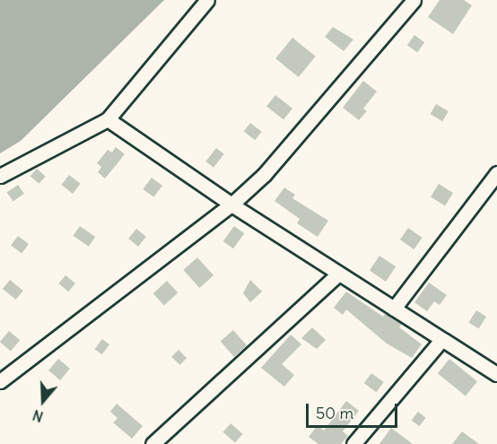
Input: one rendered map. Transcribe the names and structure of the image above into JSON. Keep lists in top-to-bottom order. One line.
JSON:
{"scale_bar":"50 m","north":"bottom"}
